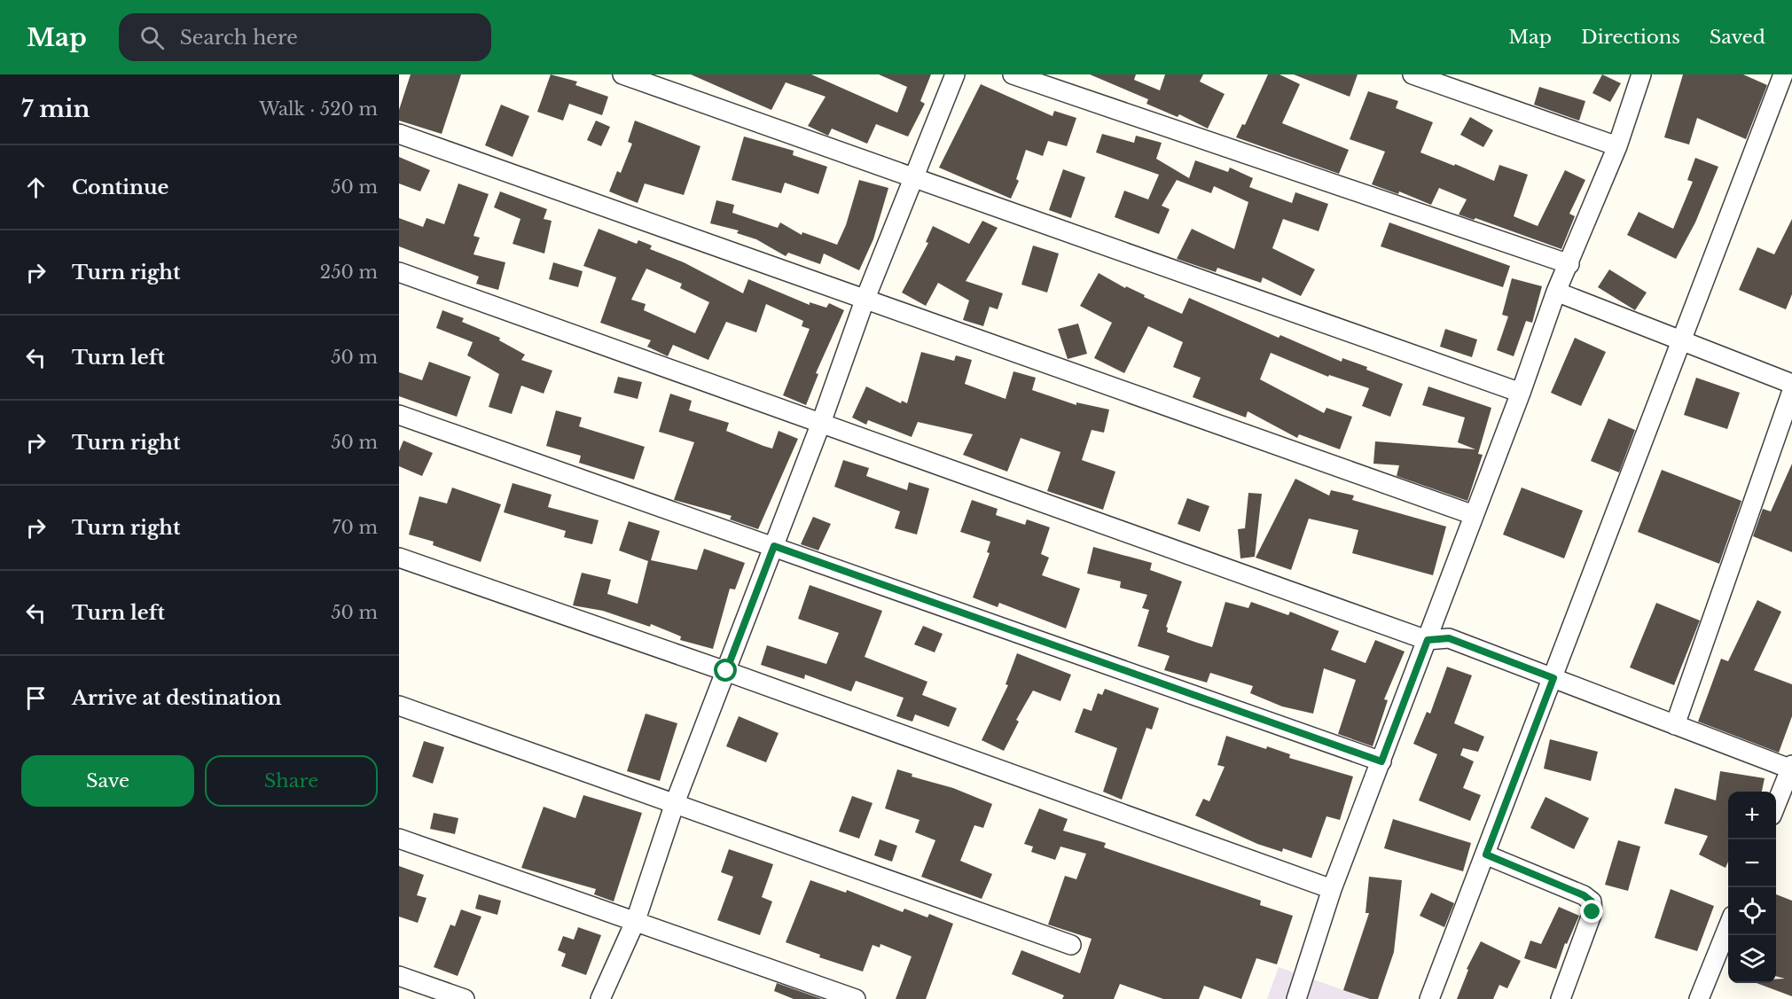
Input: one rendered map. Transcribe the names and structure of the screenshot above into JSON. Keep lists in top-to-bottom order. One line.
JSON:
{"page":{"header":"Map","search":"Search here","nav":["Map","Directions","Saved"],"heading":["7 min","Walk · 520 m"],"list":[["Continue","50 m"],["Turn right","250 m"],["Turn left","50 m"],["Turn right","50 m"],["Turn right","70 m"],["Turn left","50 m"],"Arrive at destination"],"buttons":["Save","Share"],"map_buttons":["+","−"]}}
